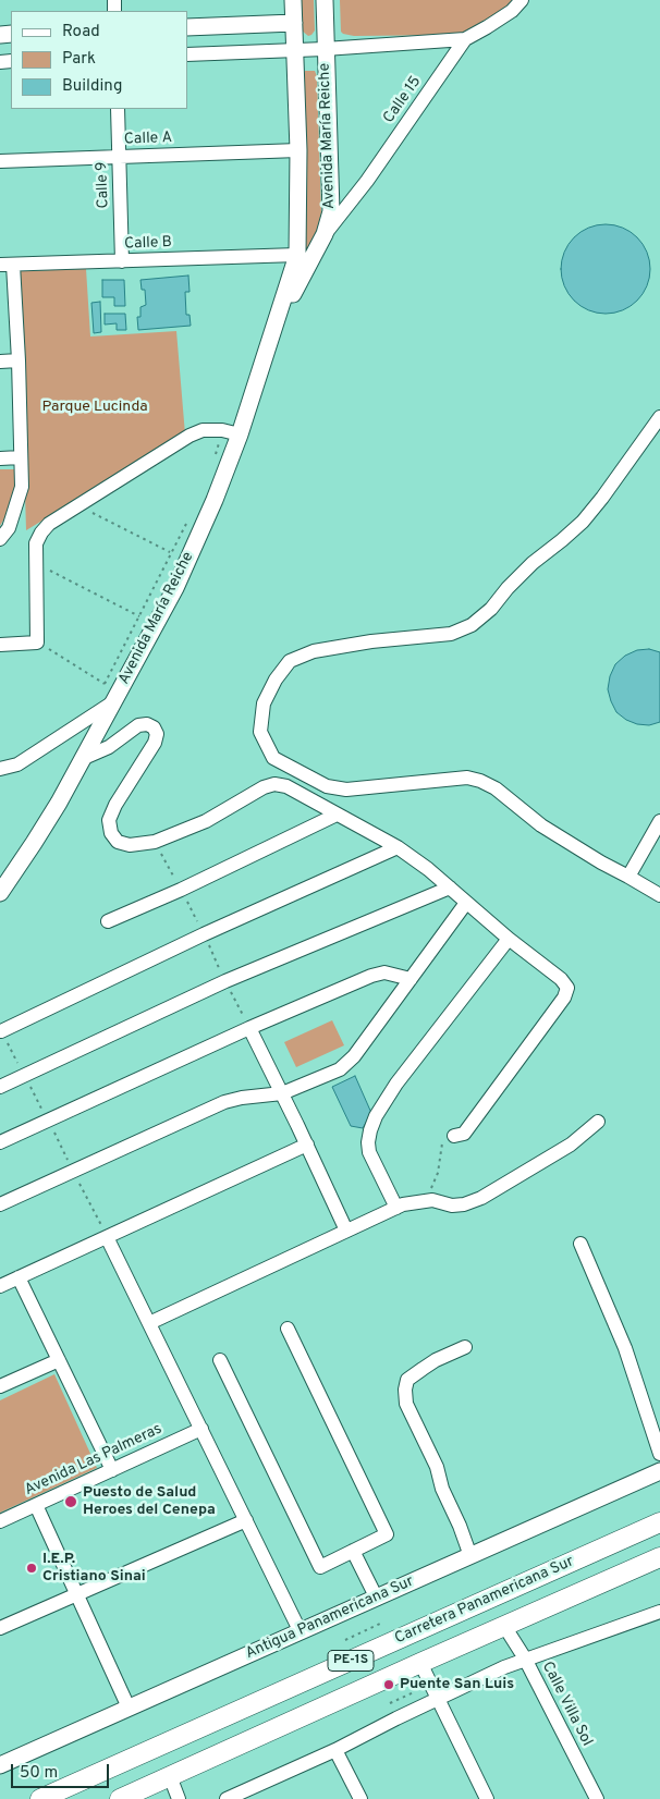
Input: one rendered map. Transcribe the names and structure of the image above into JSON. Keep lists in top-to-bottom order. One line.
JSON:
{"streets":{"highway":["Carretera Panamericana Sur","PE-1S"],"main road":["Avenida María Reiche","Antigua Panamericana Sur"],"street":["Calle 15","Calle A","Calle 9","Calle B","Avenida Las Palmeras","Calle Villa Sol"]},"crossings":[["Calle 15","Avenida María Reiche"],["Avenida María Reiche","Calle A"],["Avenida María Reiche","Calle B"],["Calle A","Calle 9"],["Calle 9","Calle B"],["Carretera Panamericana Sur","Calle Villa Sol"]],"parks":["Parque Lucinda"],"places":["Puesto de Salud Heroes del Cenepa","I.E.P. Cristiano Sinai","Puente San Luis"],"legend":["Road","Park","Building"],"scale_bar":"50 m"}
